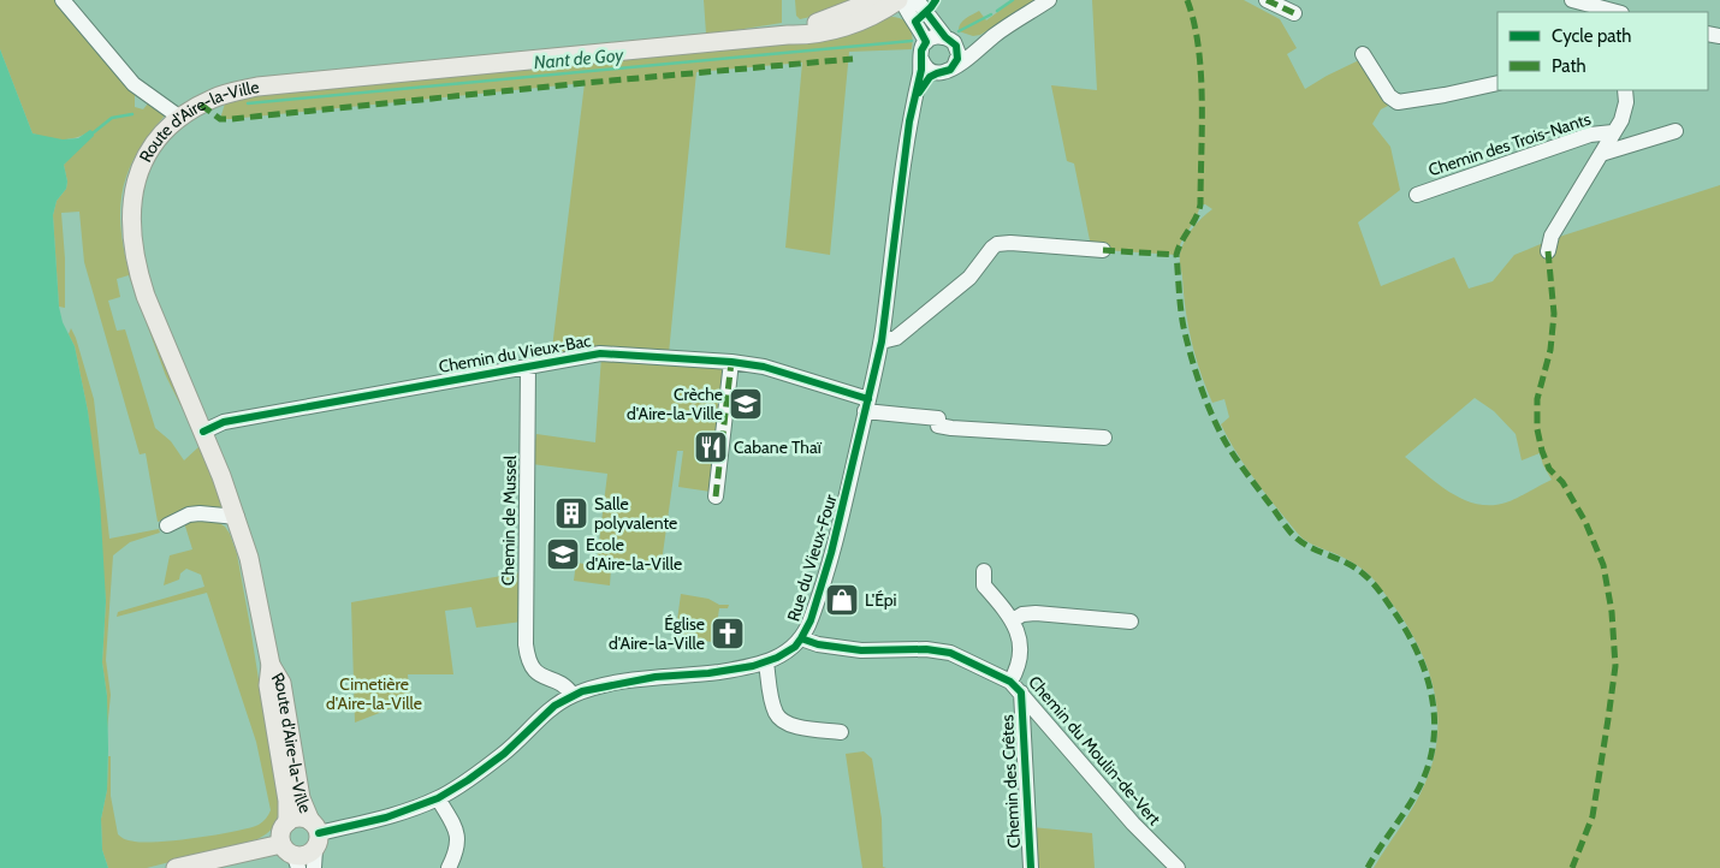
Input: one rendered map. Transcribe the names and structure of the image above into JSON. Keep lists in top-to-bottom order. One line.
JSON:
{"streets":{"main road":["Route d'Aire-la-Ville"],"street":["Chemin des Trois-Nants","Chemin du Vieux-Bac","Chemin de Mussel","Rue du Vieux-Four","Chemin du Moulin-de-Vert","Chemin des Crêtes"]},"crossings":[["Route d'Aire-la-Ville","Chemin du Vieux-Bac"],["Route d'Aire-la-Ville","Rue du Vieux-Four"],["Chemin du Vieux-Bac","Chemin de Mussel"],["Chemin du Vieux-Bac","Rue du Vieux-Four"],["Chemin de Mussel","Rue du Vieux-Four"],["Rue du Vieux-Four","Chemin du Moulin-de-Vert"],["Chemin du Moulin-de-Vert","Chemin des Crêtes"]],"water":["Nant de Goy"],"parks":["Cimetière d'Aire-la-Ville"],"places":{"school or university":["Crèche d'Aire-la-Ville","Ecole d'Aire-la-Ville"],"restaurant":["Cabane Thaï"],"building":["Salle polyvalente"],"shop":["L'Épi"],"church":["Église d'Aire-la-Ville"]},"legend":["Cycle path","Path"]}
